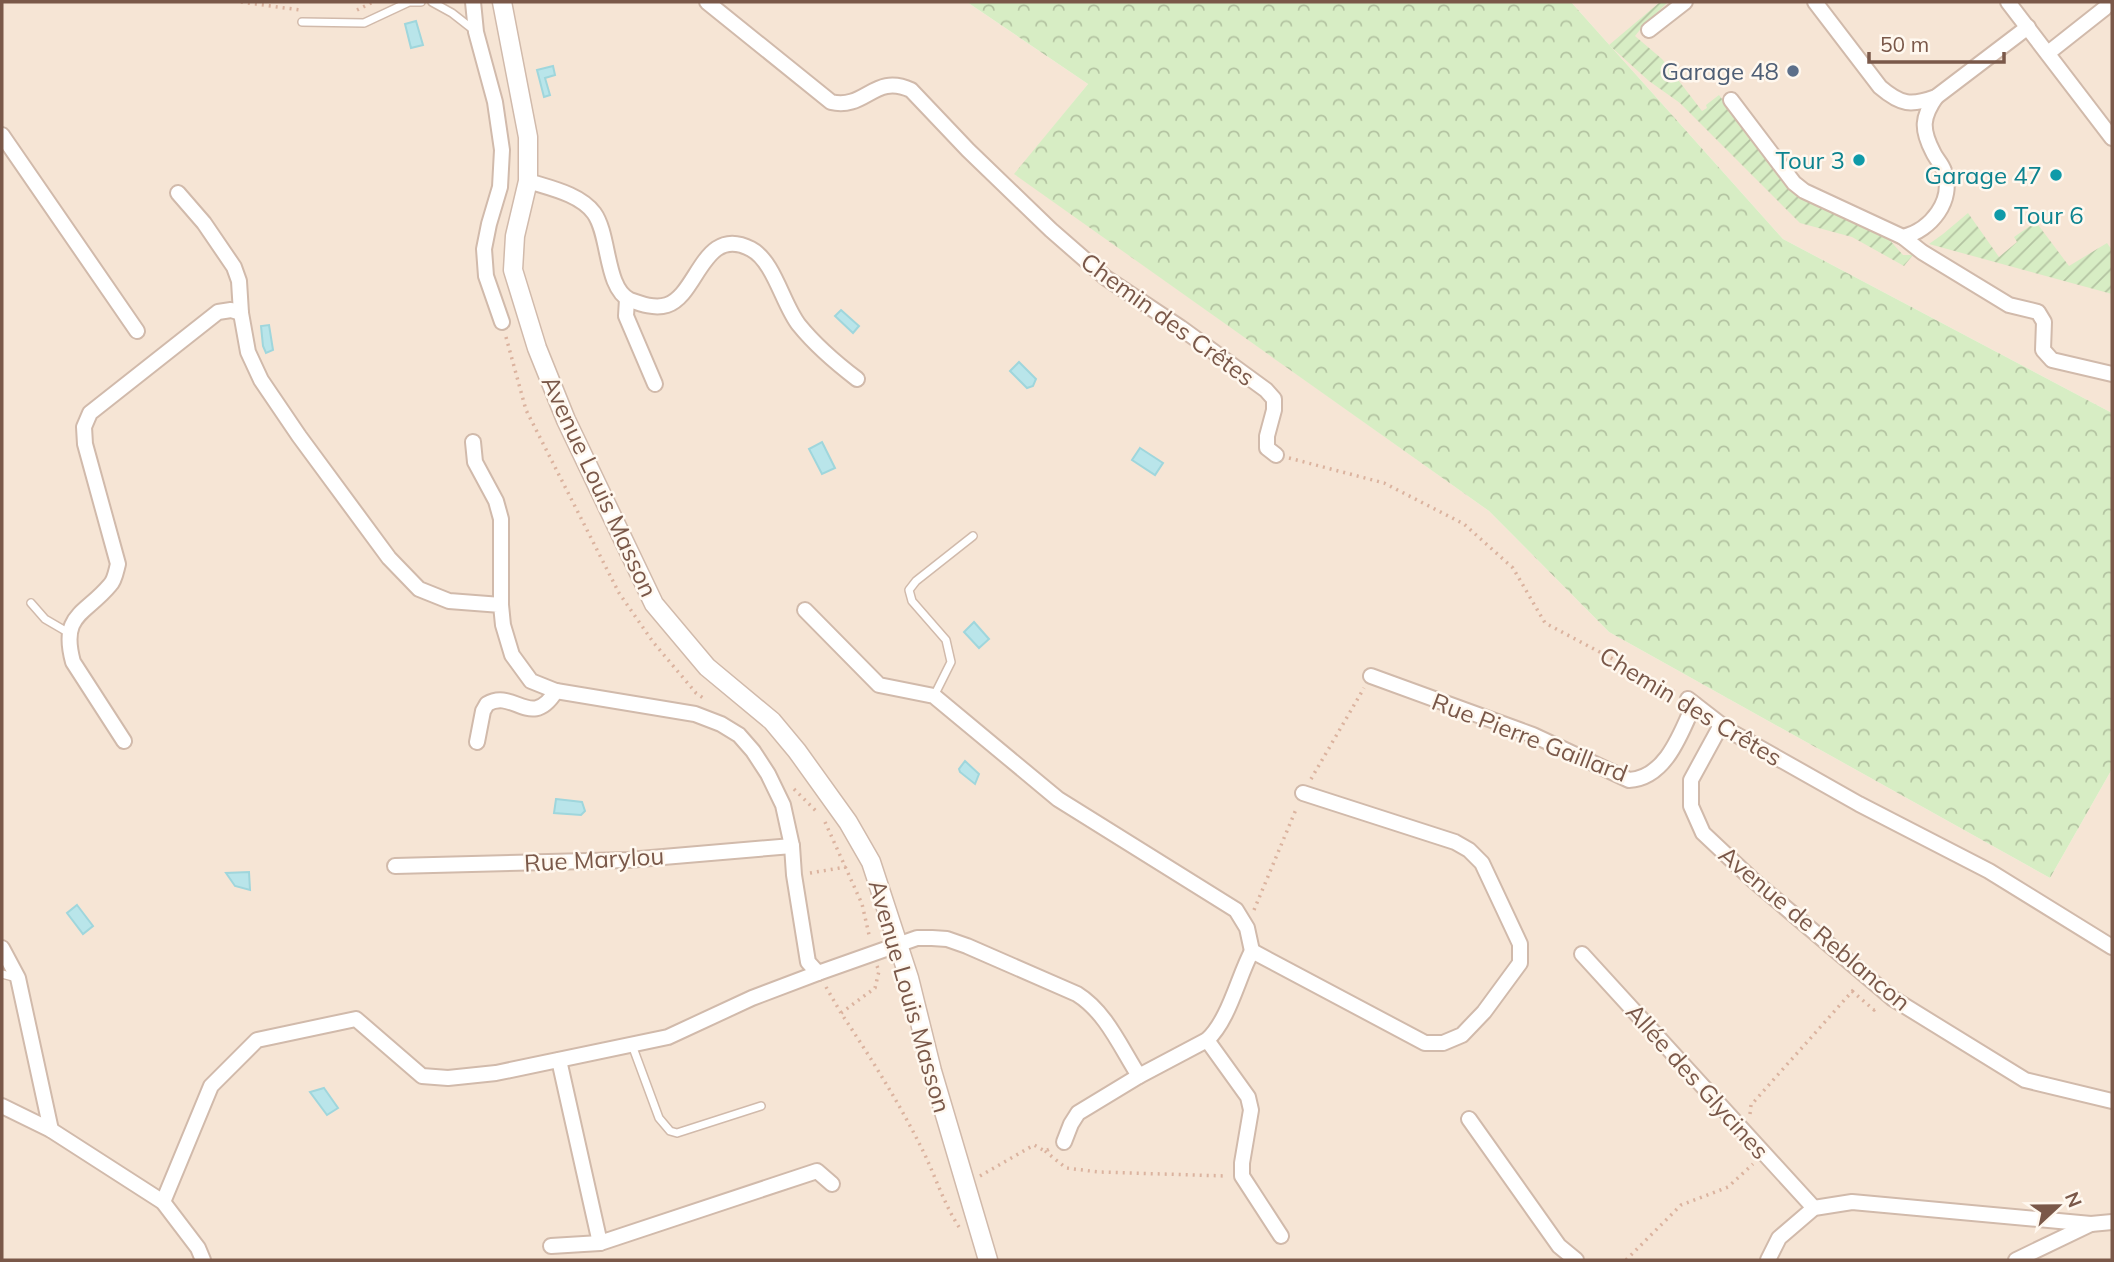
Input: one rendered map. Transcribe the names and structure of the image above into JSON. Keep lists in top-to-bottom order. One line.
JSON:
{"streets":{"street":["Chemin des Crêtes","Avenue Louis Masson","Rue Pierre Gaillard","Rue Marylou","Avenue de Reblancon","Allée des Glycines"]},"crossings":[["Chemin des Crêtes","Rue Pierre Gaillard"],["Chemin des Crêtes","Avenue de Reblancon"]],"places":["Garage 48","Tour 3","Garage 47","Tour 6"],"scale_bar":"50 m","north":"right"}
